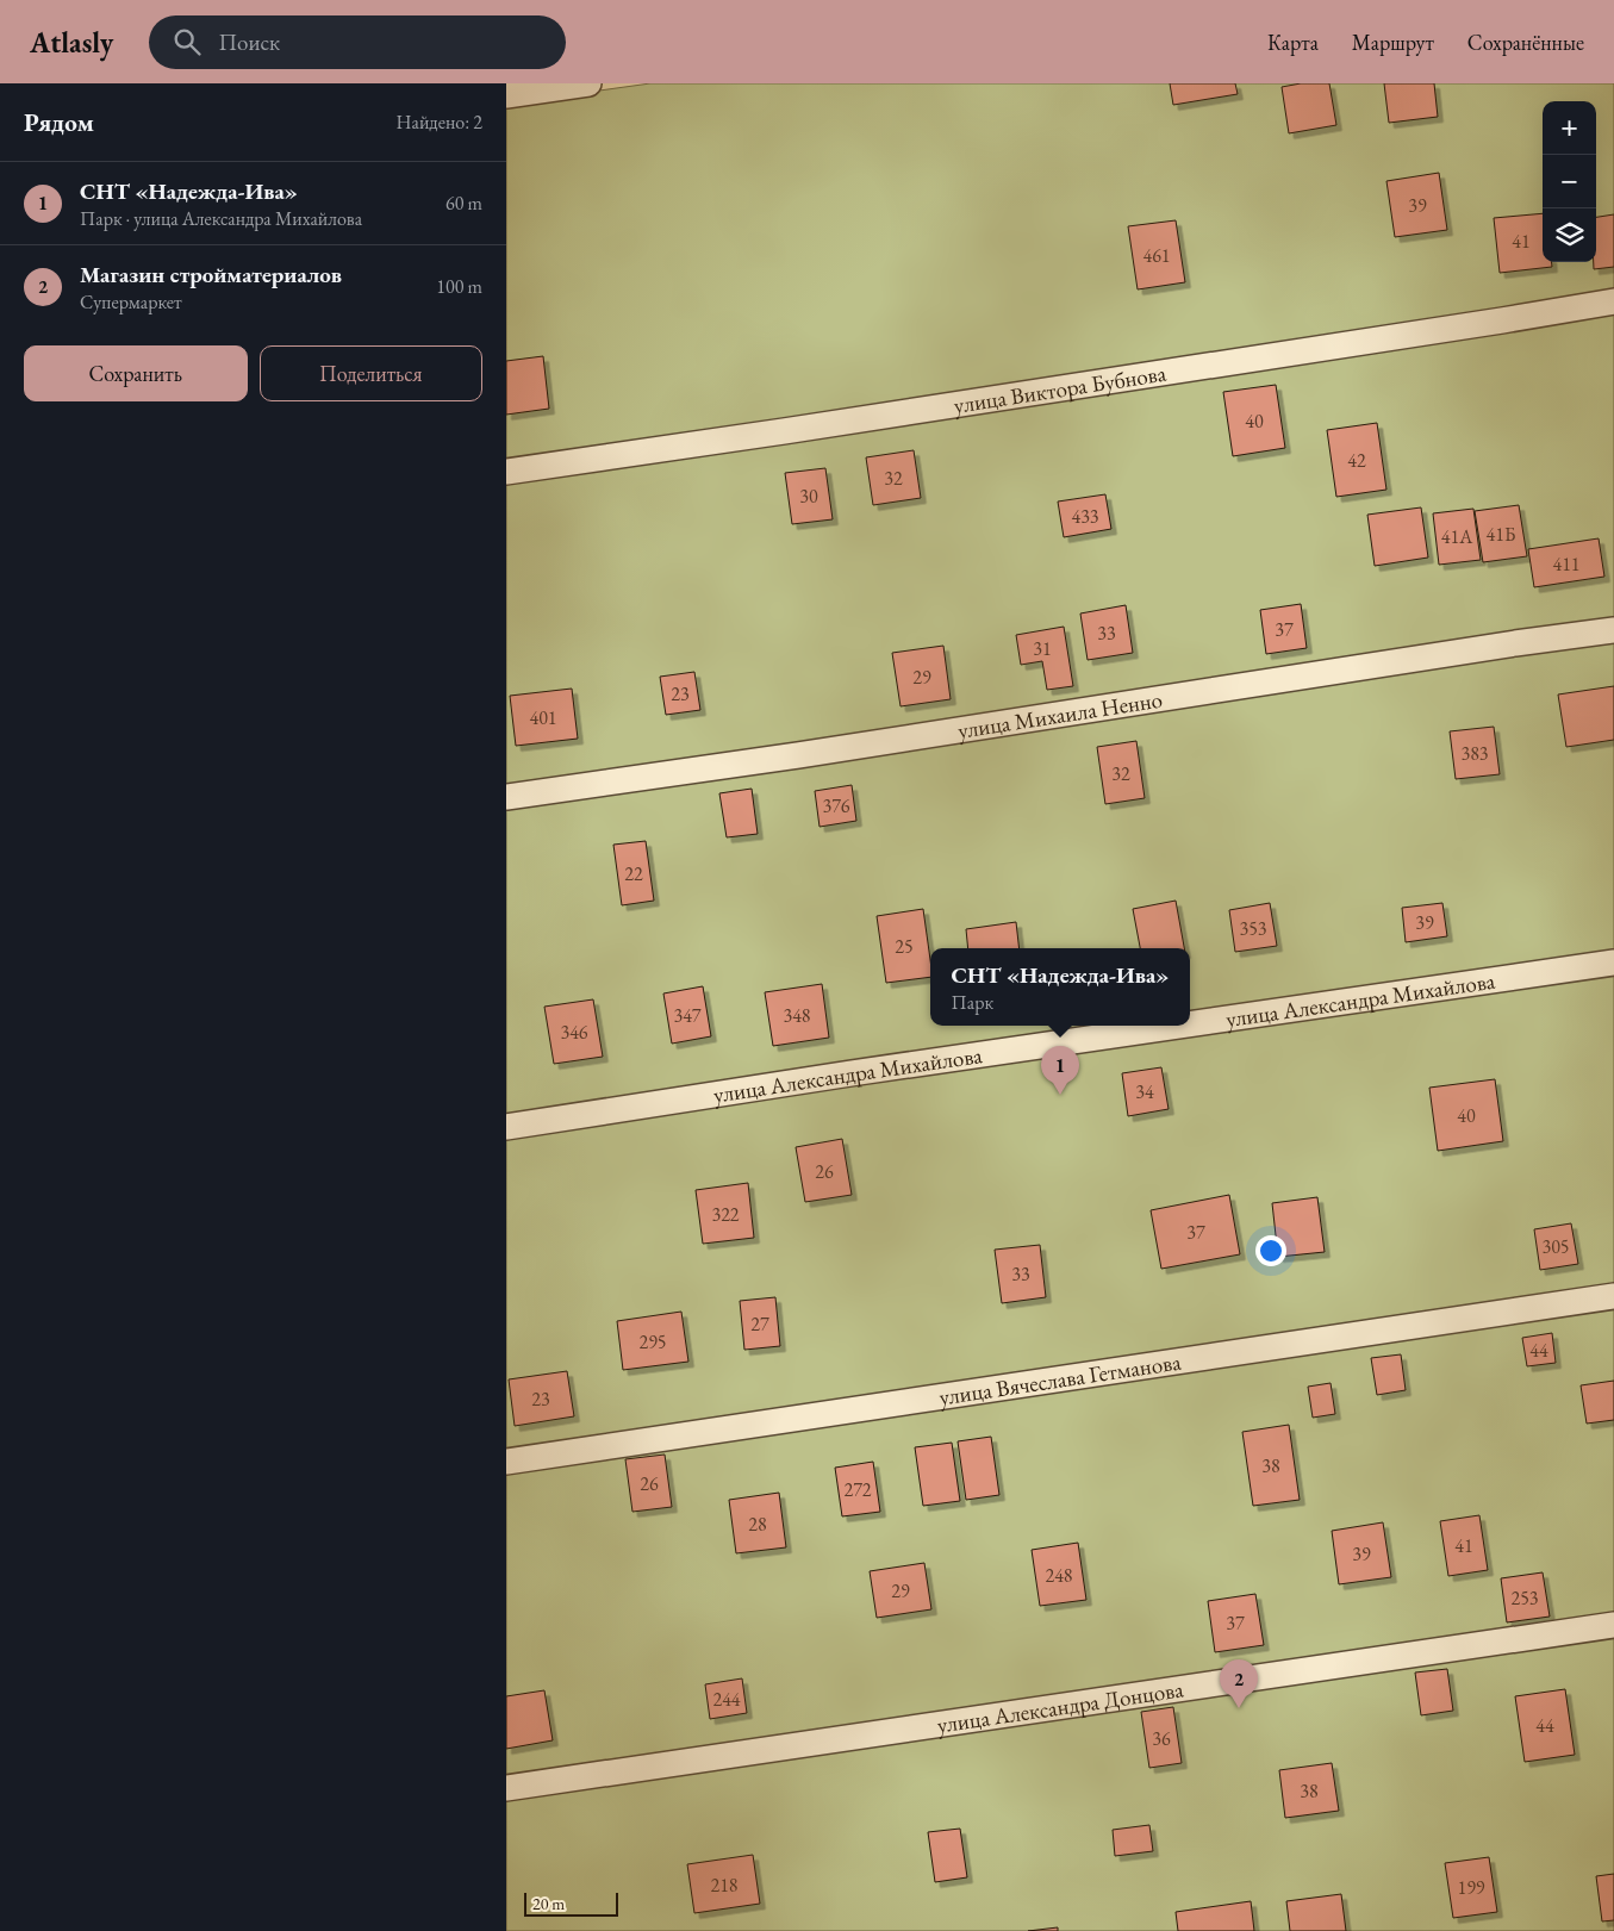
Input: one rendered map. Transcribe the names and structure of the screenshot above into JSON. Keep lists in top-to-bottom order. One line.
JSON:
{"streets":{"street":["улица Виктора Бубнова","улица Михаила Ненно","улица Александра Михайлова","улица Вячеслава Гетманова","улица Александра Донцова"]},"house_numbers":["39","41","461","40","42","32","30","433","41Б","41А","411","37","33","31","29","23","401","383","32","376","22","39","353","25","347","348","346","34","40","26","322","37","305","33","27","295","44","23","38","26","272","28","41","39","248","29","253","37","244","44","36","38","218","199"],"scale_bar":"20 m","page":{"header":"Atlasly","search":"Поиск","nav":["Карта","Маршрут","Сохранённые"],"heading":["Рядом","Найдено: 2"],"map_buttons":["+","−"],"list":[{"mark":"1","name":"СНТ «Надежда-Ива»","note":"Парк · улица Александра Михайлова","value":"60 m"},{"mark":"2","name":"Магазин стройматериалов","note":"Супермаркет","value":"100 m"}],"buttons":["Сохранить","Поделиться"],"popup":["СНТ «Надежда-Ива»","Парк"],"pins":["1","2"],"scale":"20 m"}}
